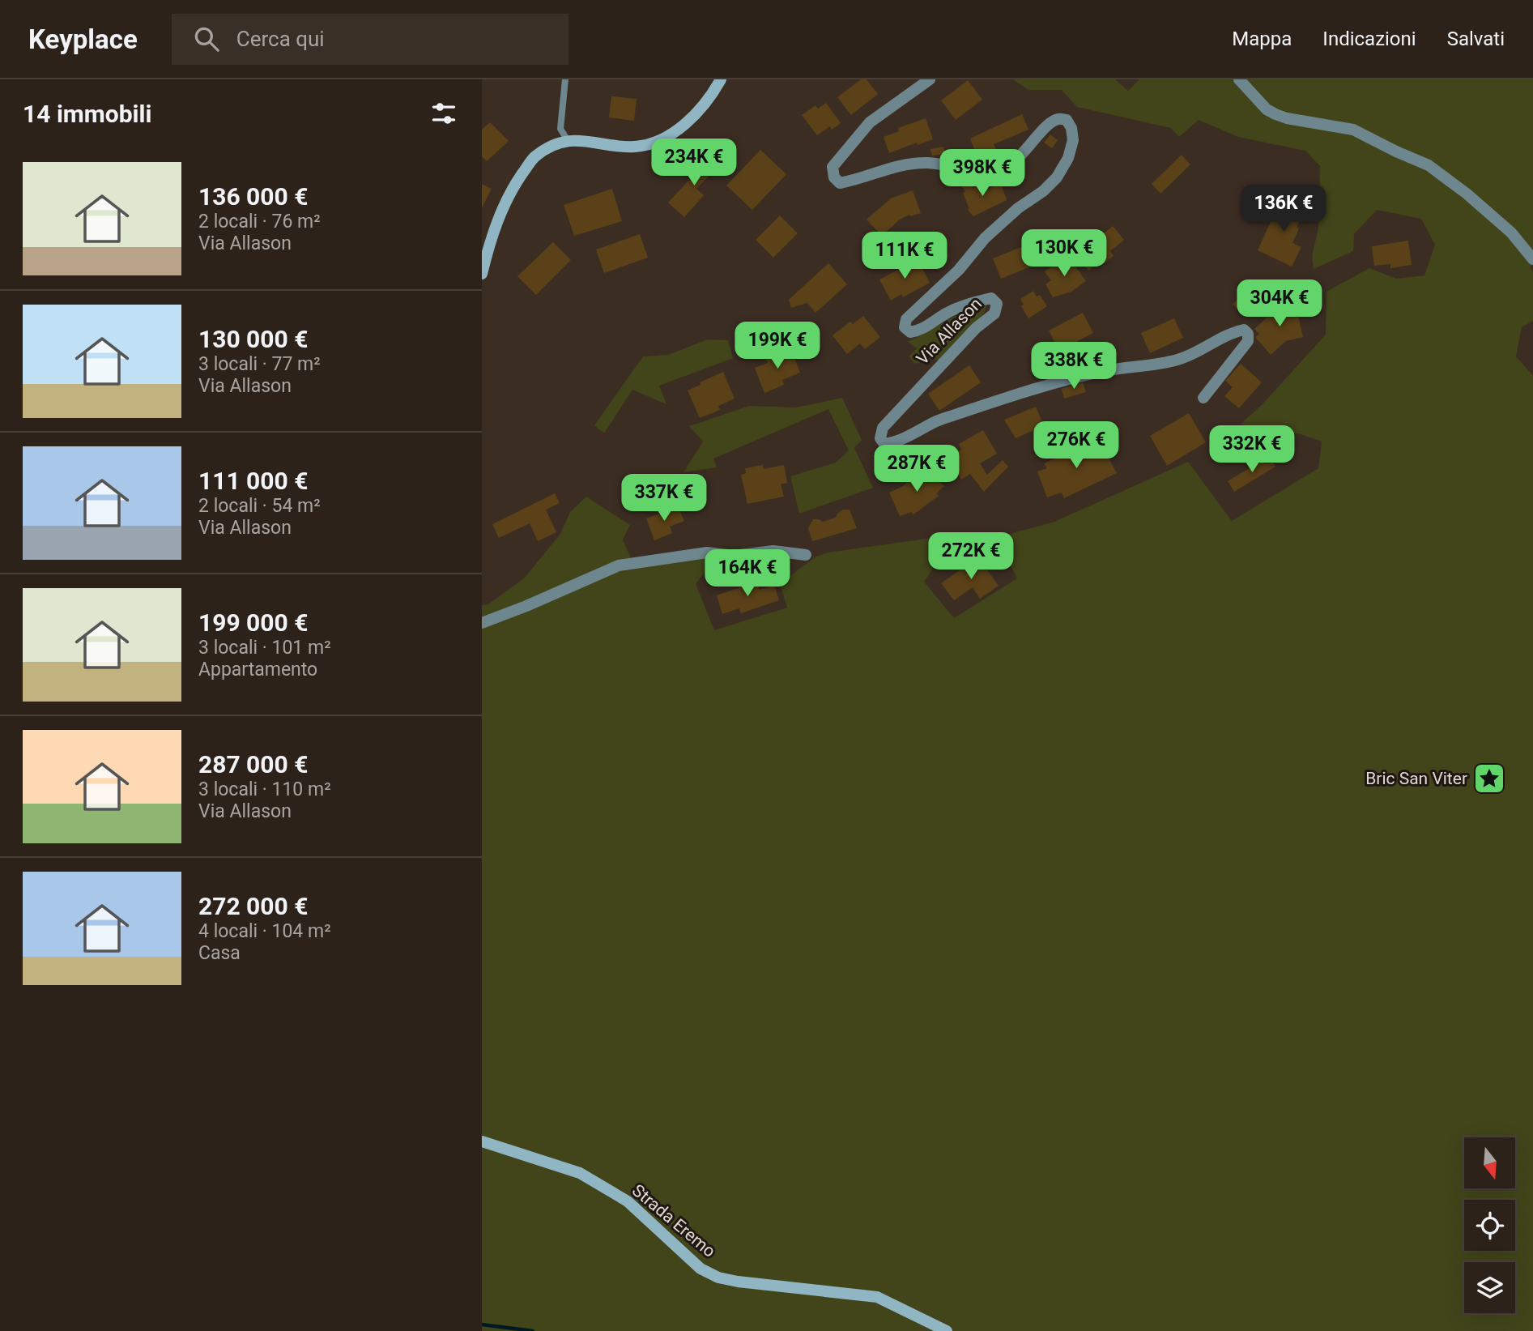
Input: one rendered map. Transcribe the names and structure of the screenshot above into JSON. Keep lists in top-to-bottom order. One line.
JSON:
{"streets":{"main road":["Strada Eremo"],"street":["Via Allason"]},"places":{"place":["Bric San Viter"]},"north":"bottom","page":{"header":"Keyplace","search":"Cerca qui","nav":["Mappa","Indicazioni","Salvati"],"heading":"14 immobili","price":["234K €","398K €","136K €","130K €","111K €","304K €","199K €","338K €","276K €","332K €","287K €","337K €","272K €","164K €"],"list":[{"name":"136 000 €","note":"2 locali · 76 m² · Via Allason"},{"name":"130 000 €","note":"3 locali · 77 m² · Via Allason"},{"name":"111 000 €","note":"2 locali · 54 m² · Via Allason"},{"name":"199 000 €","note":"3 locali · 101 m² · Appartamento"},{"name":"287 000 €","note":"3 locali · 110 m² · Via Allason"},{"name":"272 000 €","note":"4 locali · 104 m² · Casa"}]}}
